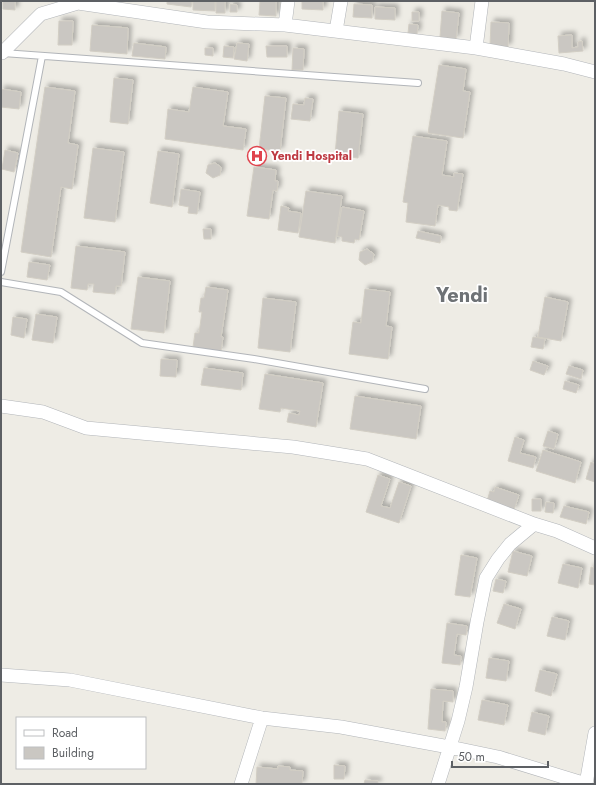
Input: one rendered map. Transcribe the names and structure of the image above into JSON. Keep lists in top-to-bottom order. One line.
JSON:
{"districts":["Yendi"],"places":{"hospital":["Yendi Hospital"]},"legend":["Road","Building"],"scale_bar":"50 m"}
